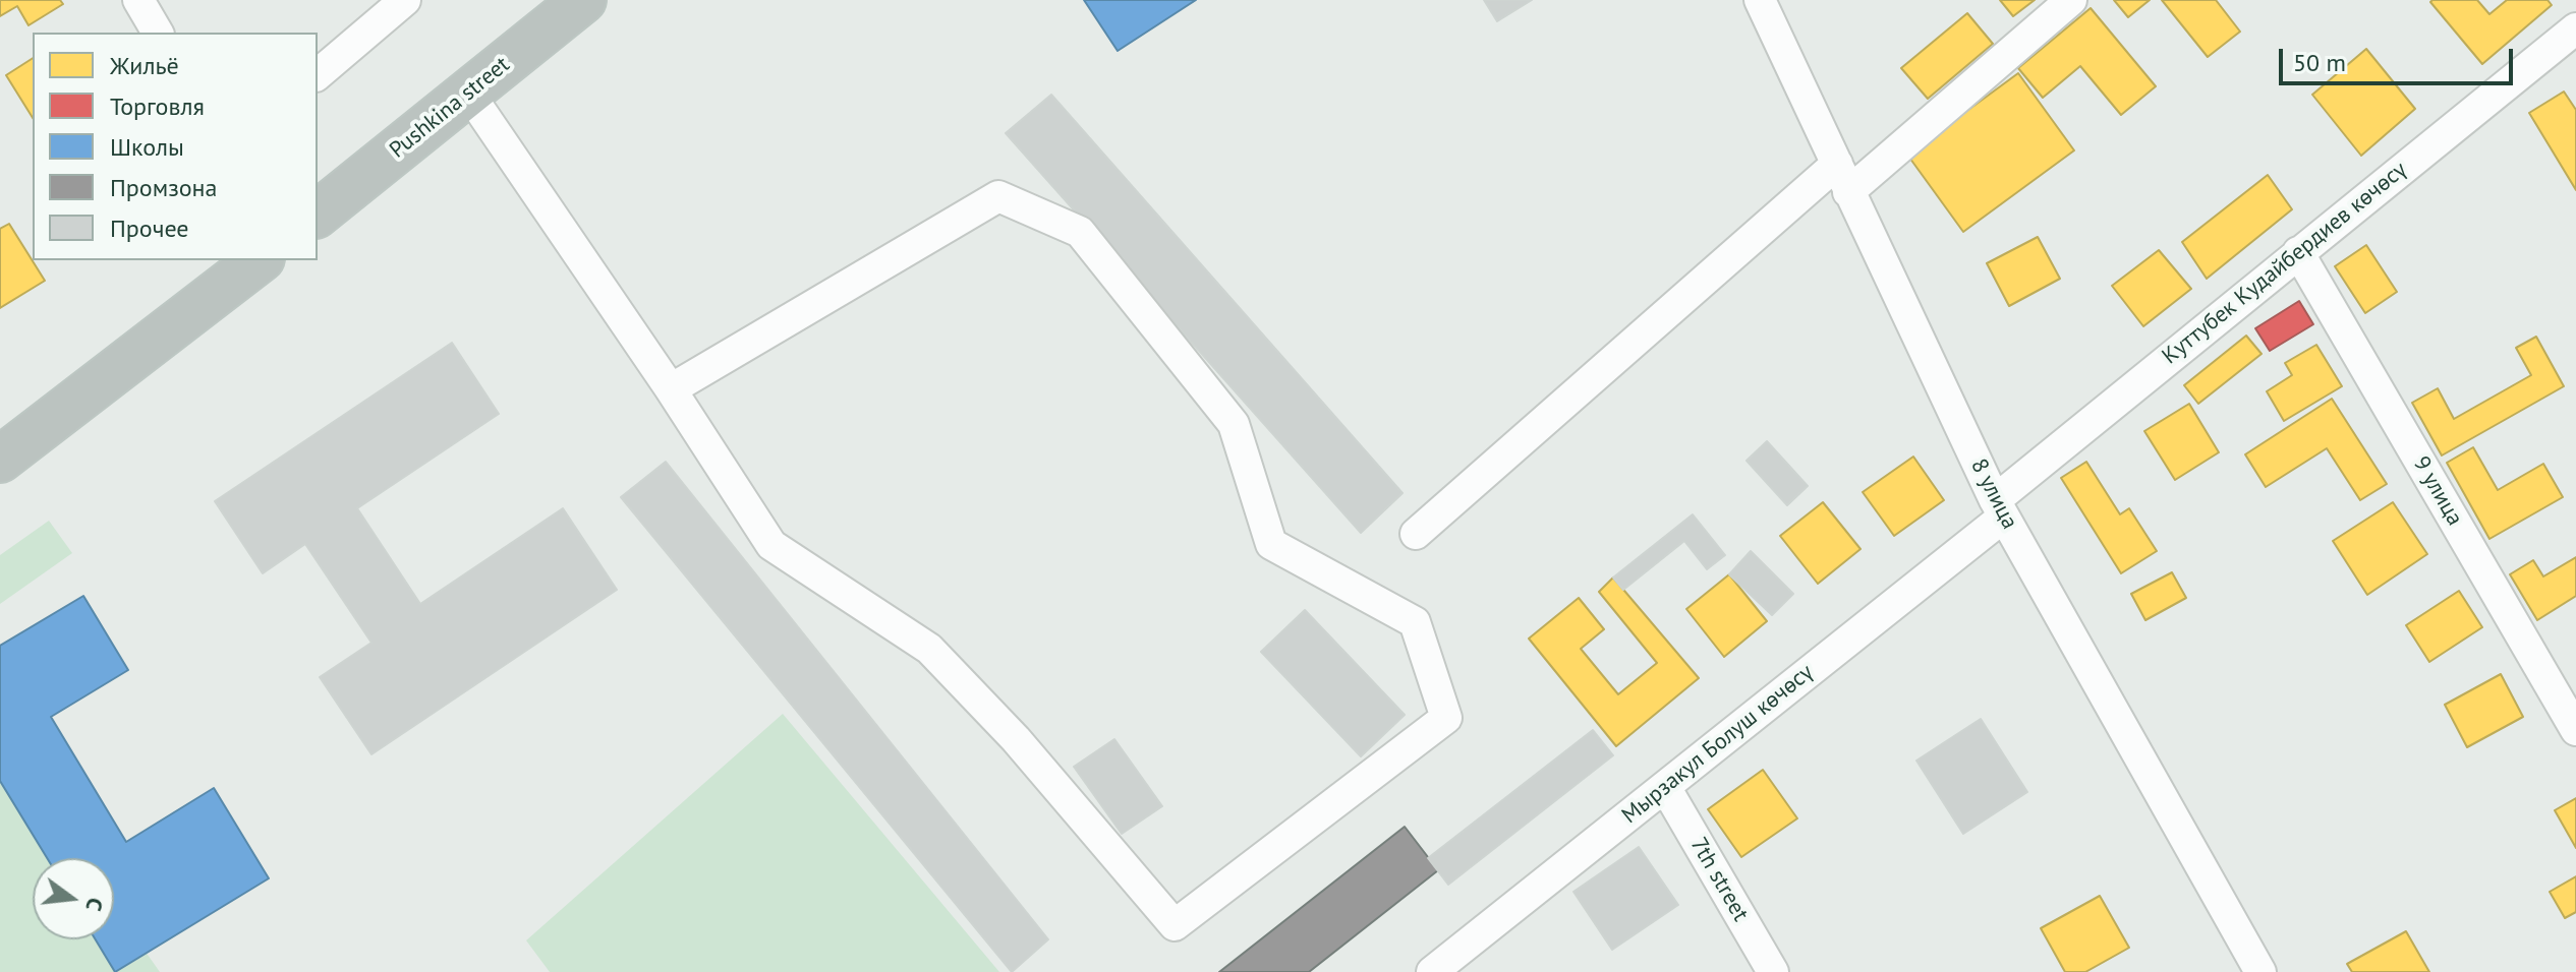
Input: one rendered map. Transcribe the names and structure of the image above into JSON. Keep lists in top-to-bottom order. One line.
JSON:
{"streets":{"highway":["Pushkina street"],"street":["Куттубек Кудайбердиев көчөсү","9 улица","8 улица","Мырзакул Болуш көчөсү","7th street"]},"crossings":[["Куттубек Кудайбердиев көчөсү","9 улица"],["Куттубек Кудайбердиев көчөсү","8 улица"],["Куттубек Кудайбердиев көчөсү","Мырзакул Болуш көчөсү"],["8 улица","Мырзакул Болуш көчөсү"],["Мырзакул Болуш көчөсү","7th street"]],"legend":["Жильё","Торговля","Школы","Промзона","Прочее"],"scale_bar":"50 m","north":"right"}
